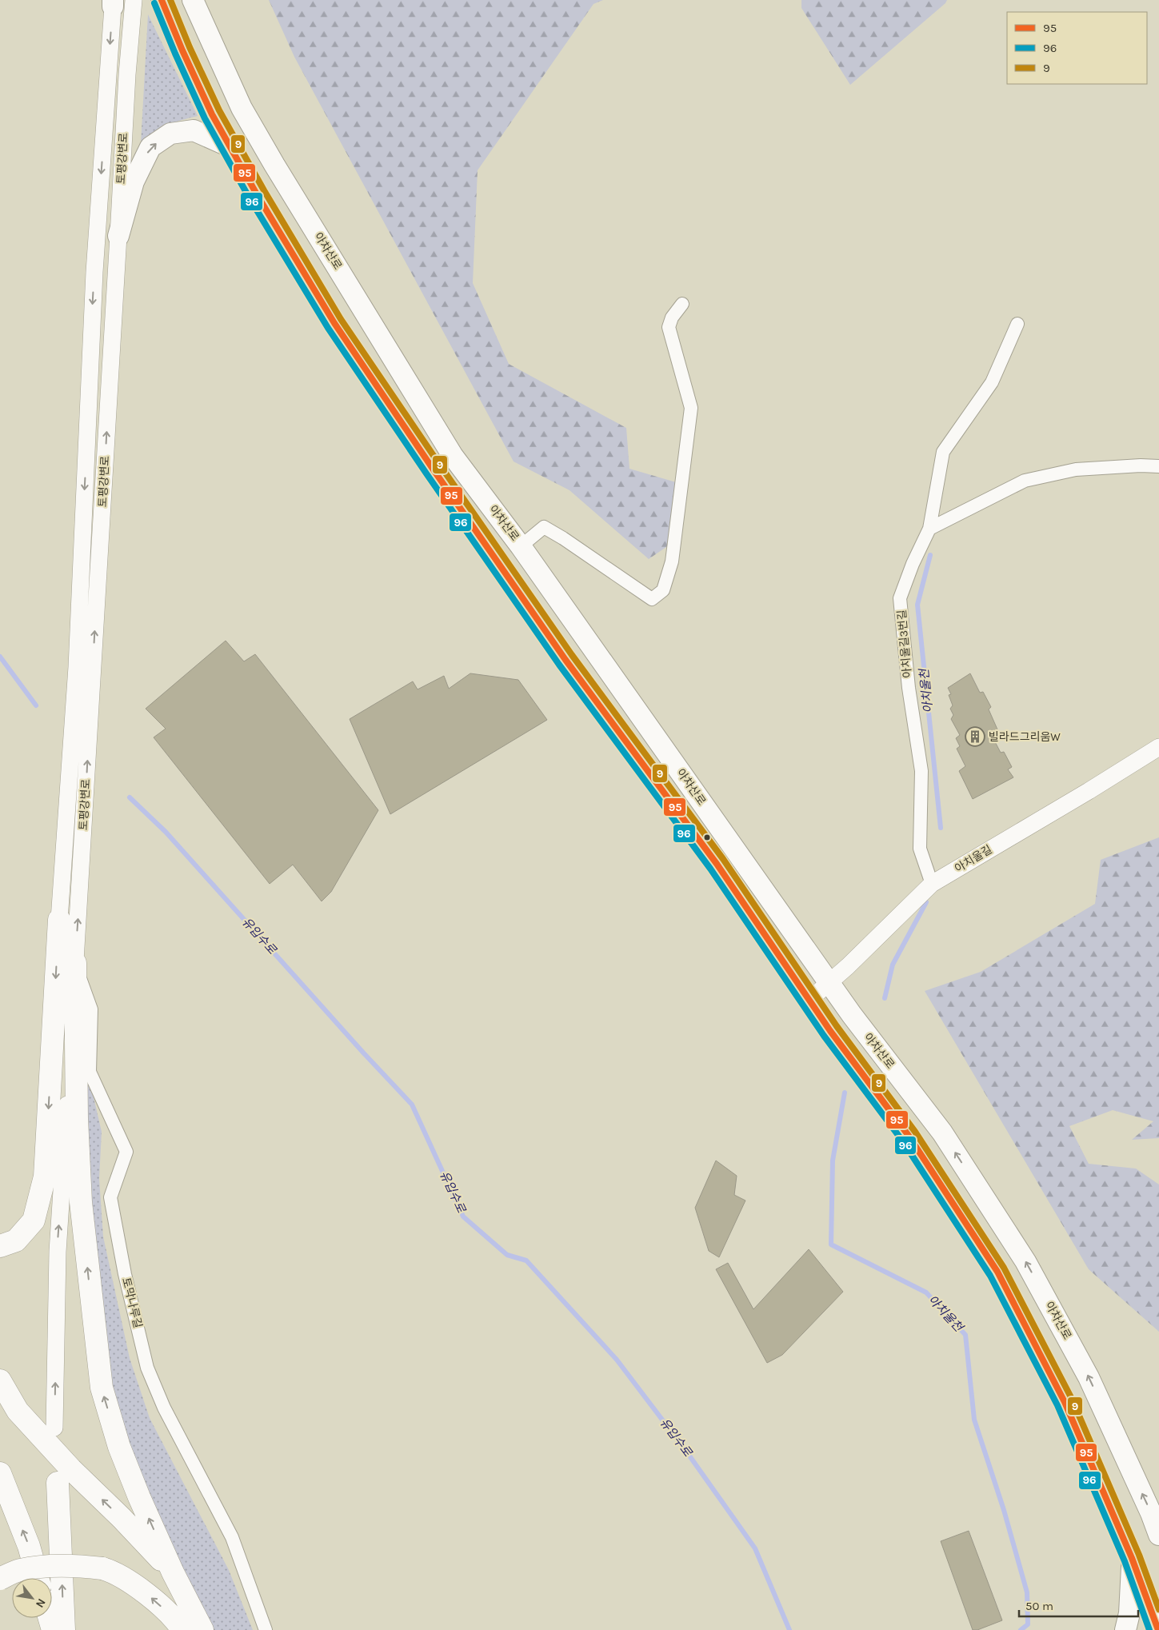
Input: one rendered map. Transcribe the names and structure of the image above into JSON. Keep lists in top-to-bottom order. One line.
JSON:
{"streets":{"main road":["아차산로"],"street":["토평강변로","아치울길3번길","아치울길","토막나루길"]},"crossings":[["토평강변로","토막나루길"],["아차산로","아치울길"],["아치울길3번길","아치울길"]],"water":["아치울천","유입수로"],"places":{"building":["빌라드그리움W"]},"lines":["transit line 95","transit line 9","transit line 96"],"legend":["95","96","9"],"scale_bar":"50 m","north":"bottom right"}
